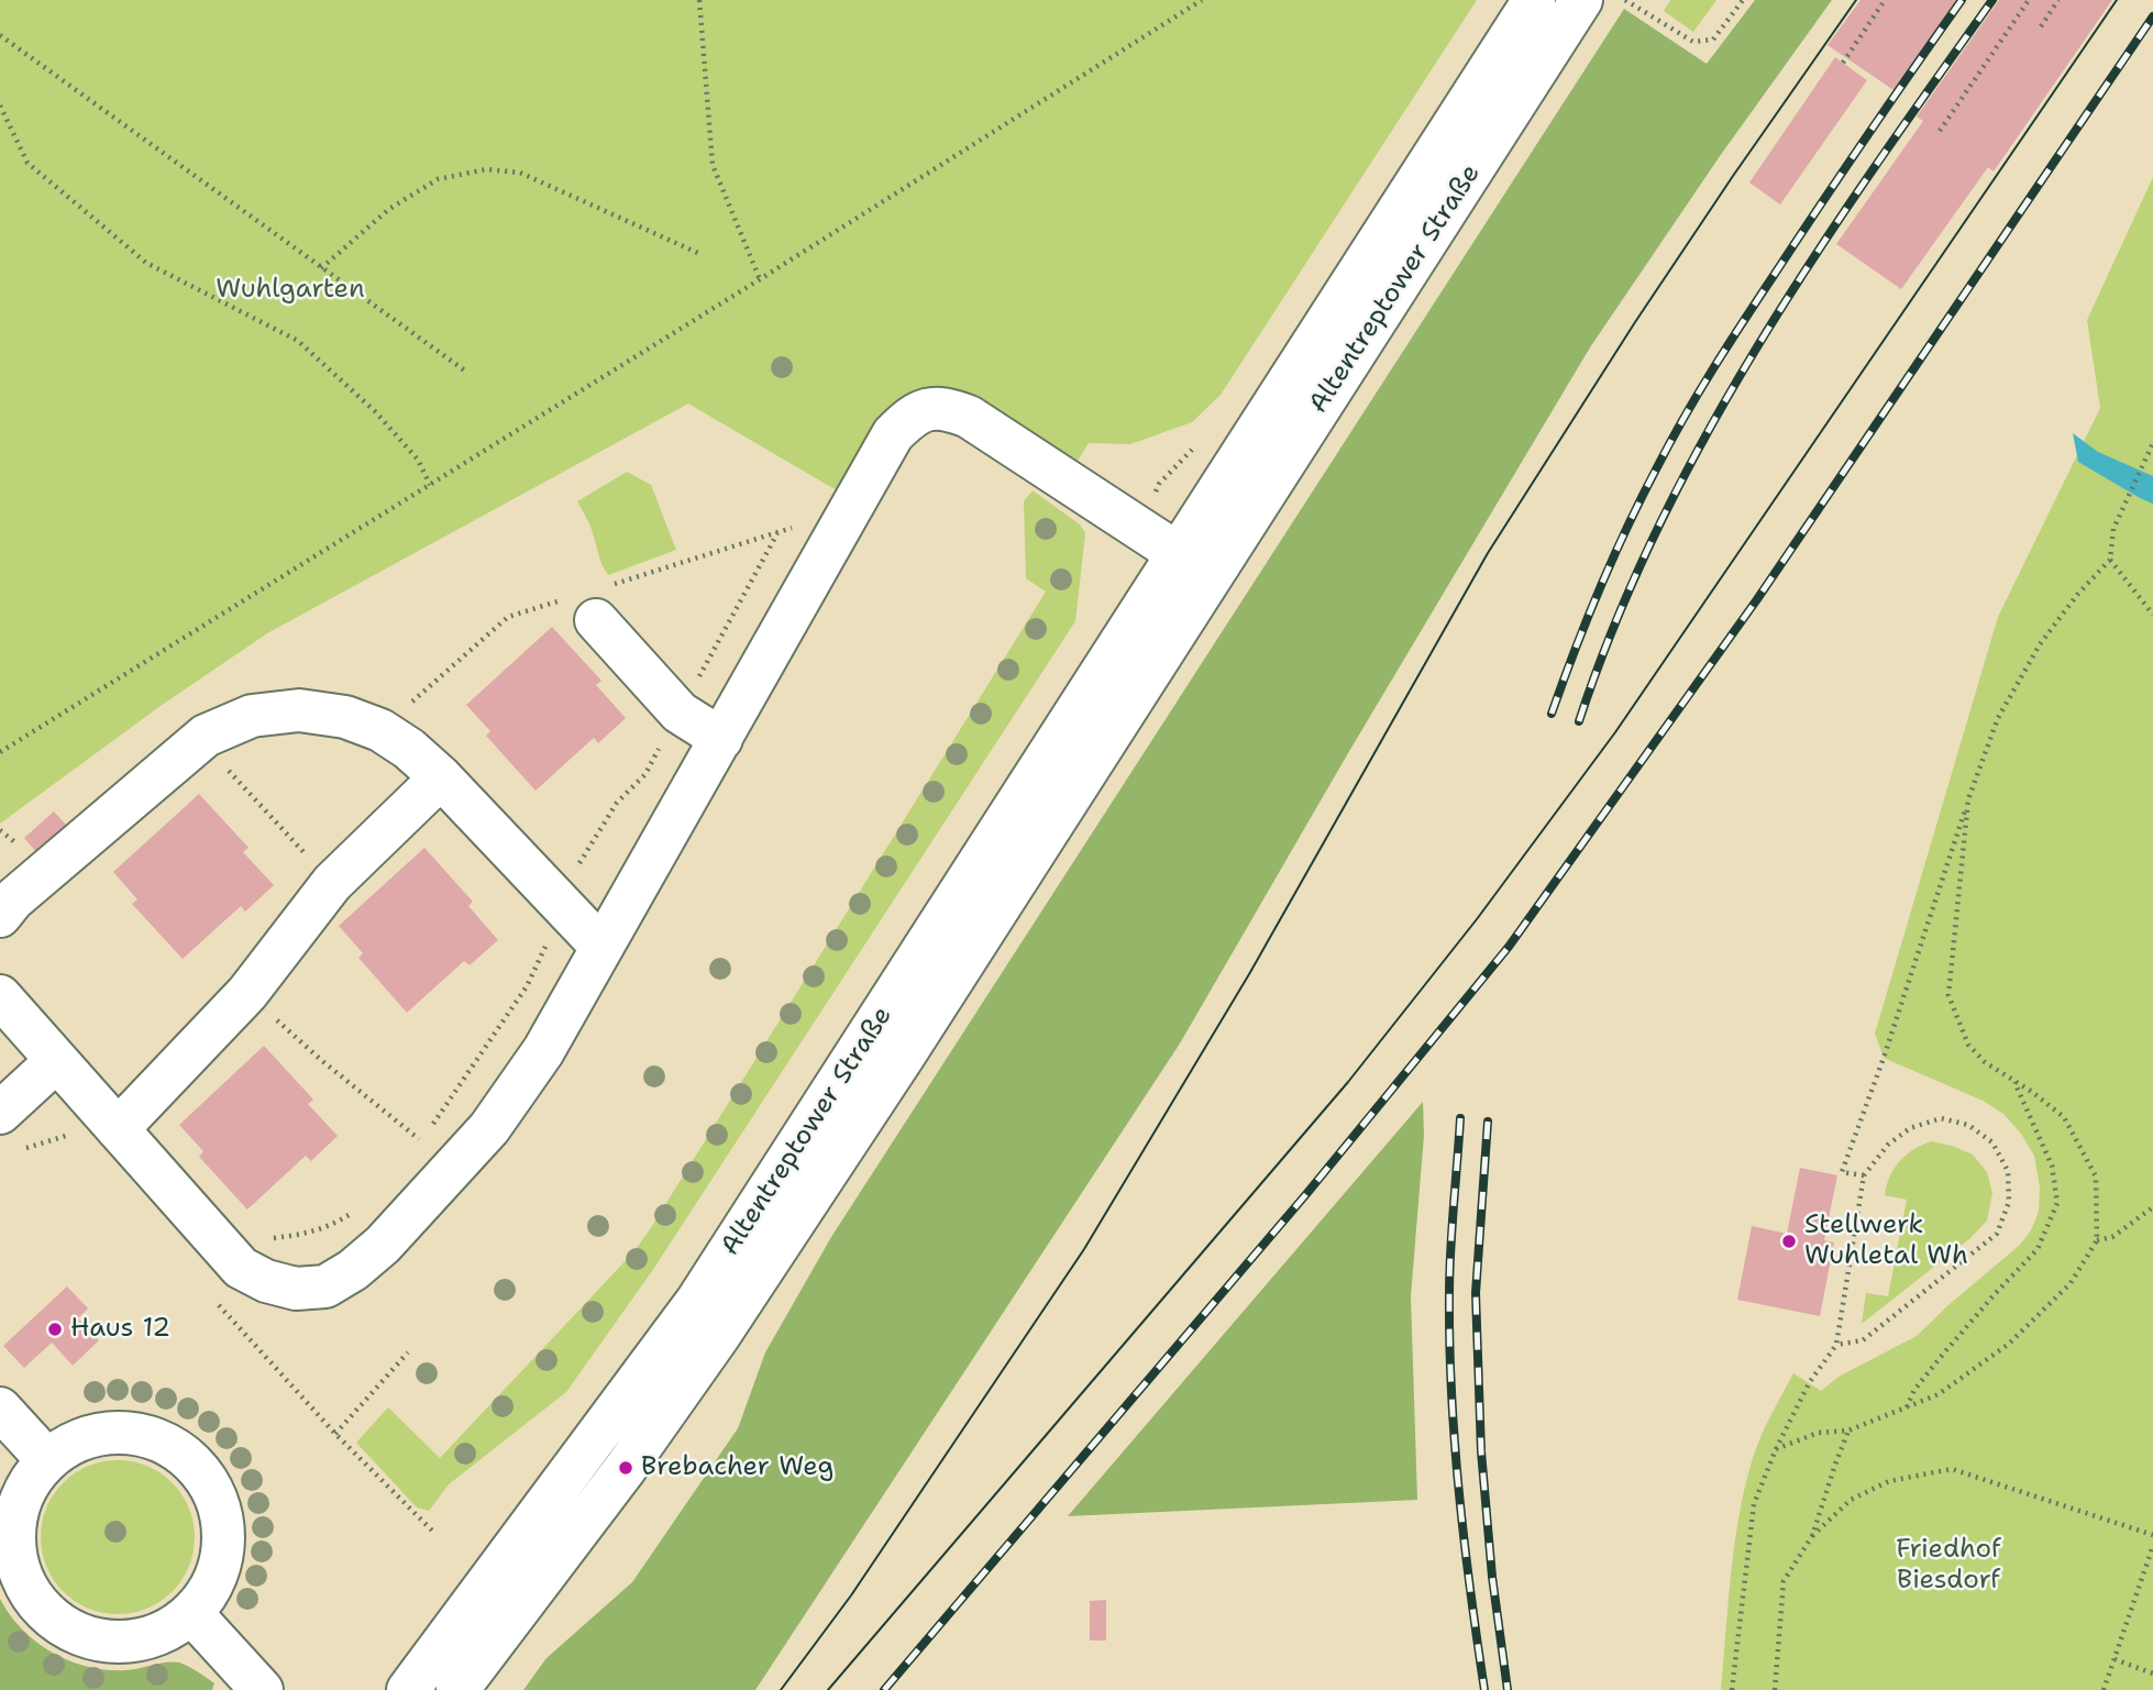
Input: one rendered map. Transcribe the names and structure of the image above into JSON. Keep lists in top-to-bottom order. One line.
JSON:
{"streets":{"main road":["Altentreptower Straße"]},"parks":["Wuhlgarten","Friedhof Biesdorf"],"places":["Stellwerk Wuhletal Wh","Haus 12","Brebacher Weg"]}
